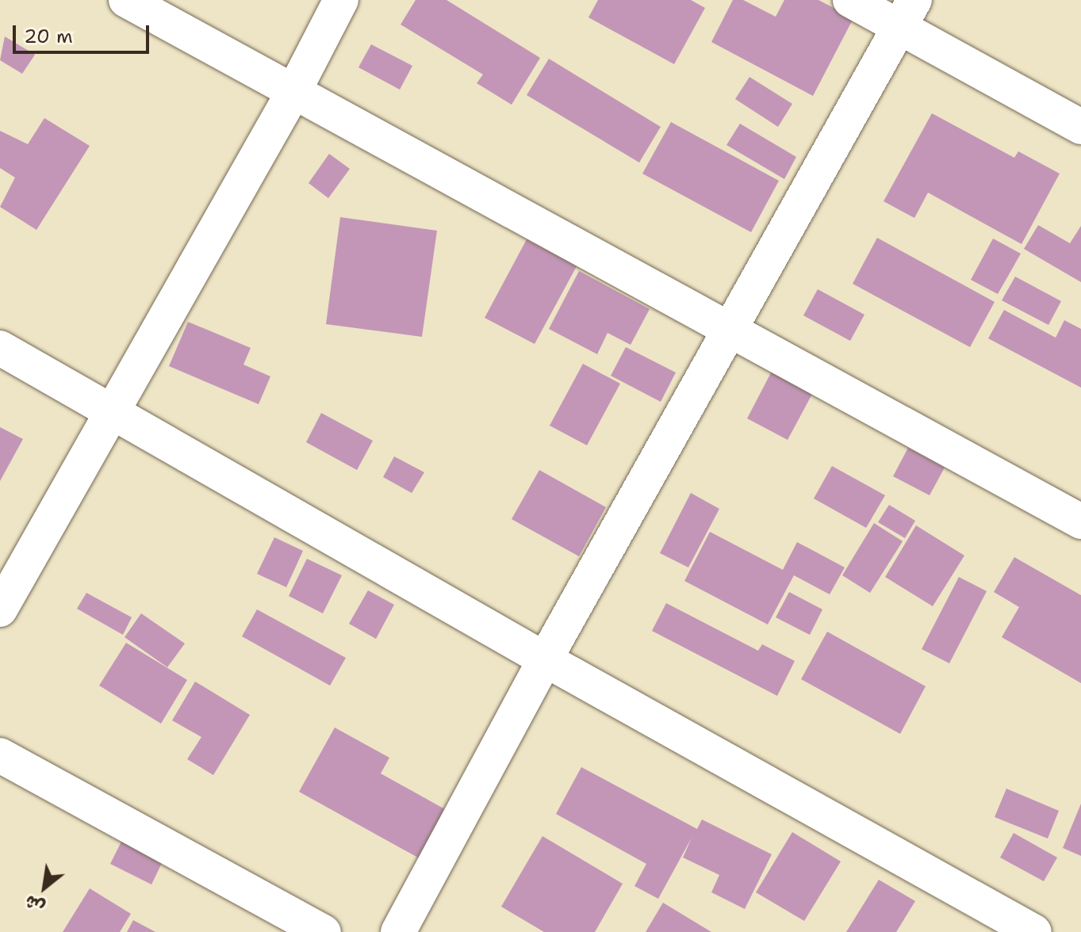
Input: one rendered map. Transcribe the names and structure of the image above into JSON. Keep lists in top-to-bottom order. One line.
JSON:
{"scale_bar":"20 m","north":"bottom left"}
